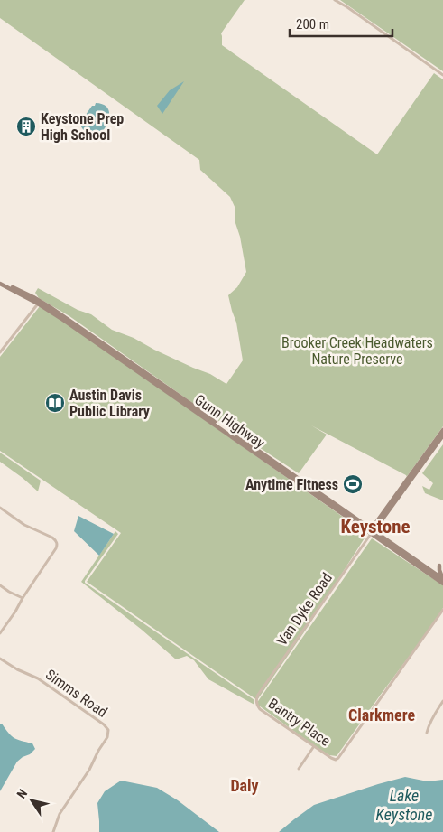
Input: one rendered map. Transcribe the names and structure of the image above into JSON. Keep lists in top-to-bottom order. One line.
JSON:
{"streets":{"main road":["Gunn Highway","Van Dyke Road"],"street":["Simms Road","Bantry Place"]},"crossings":[["Gunn Highway","Van Dyke Road"],["Van Dyke Road","Bantry Place"]],"districts":["Keystone","Clarkmere","Daly"],"water":["Lake Keystone"],"parks":["Brooker Creek Headwaters Nature Preserve"],"places":{"building":["Keystone Prep High School"],"library":["Austin Davis Public Library"],"sports":["Anytime Fitness"]},"scale_bar":"200 m","north":"top left"}
